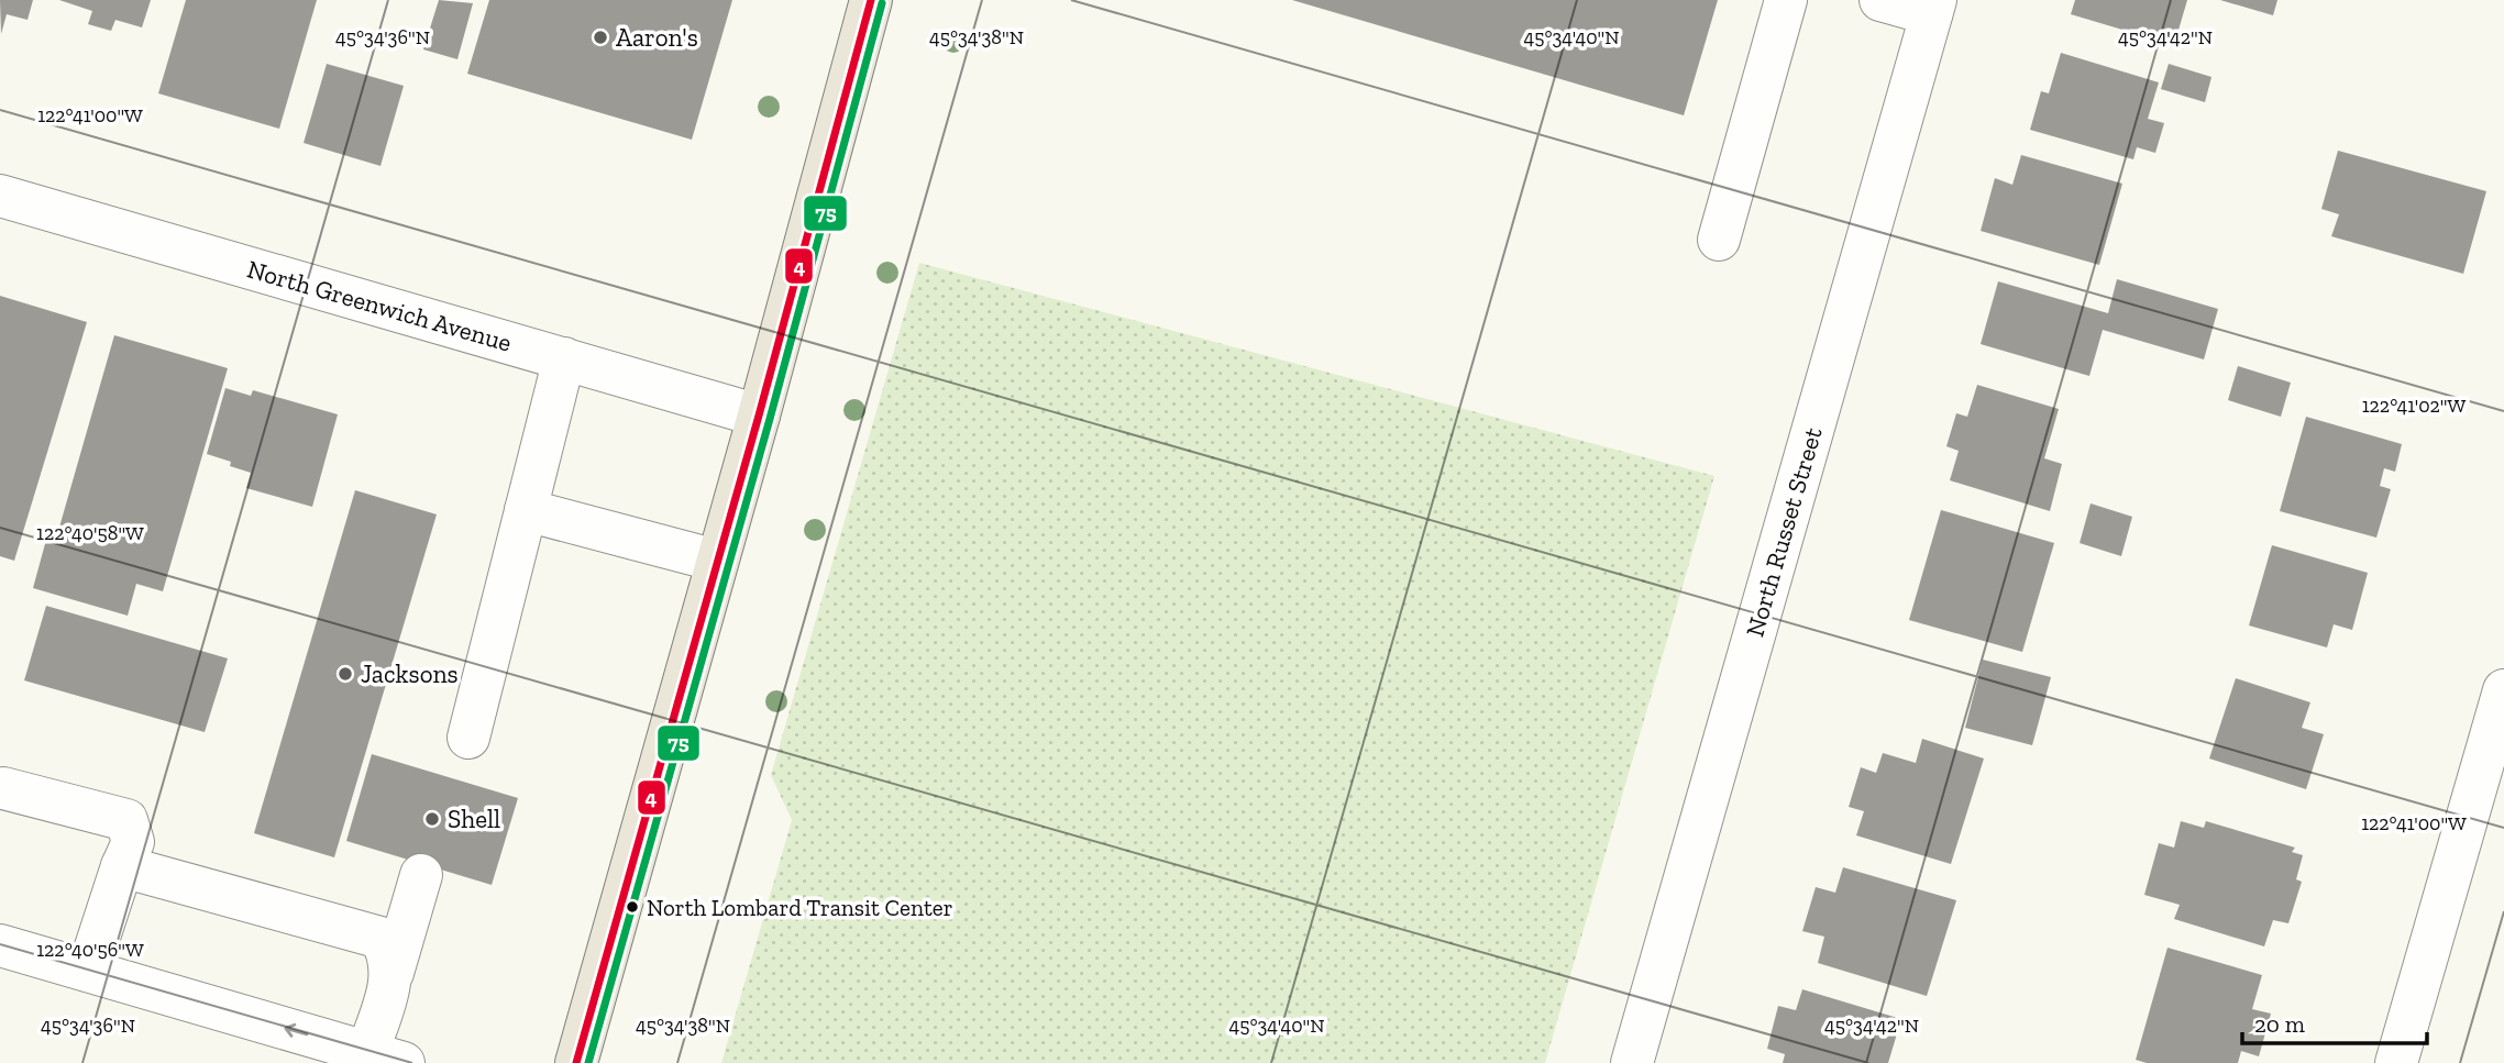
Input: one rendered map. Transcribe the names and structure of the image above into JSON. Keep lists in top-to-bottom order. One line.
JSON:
{"streets":{"street":["North Greenwich Avenue","North Russet Street"]},"places":["Aaron's","Jacksons","Shell","North Lombard Transit Center"],"lines":["transit line 4","transit line 75"],"scale_bar":"20 m","coordinates":["45°34'36\"N","45°34'38\"N","45°34'40\"N","45°34'42\"N","122°41'00\"W","122°41'02\"W","122°40'58\"W","122°40'56\"W"]}
